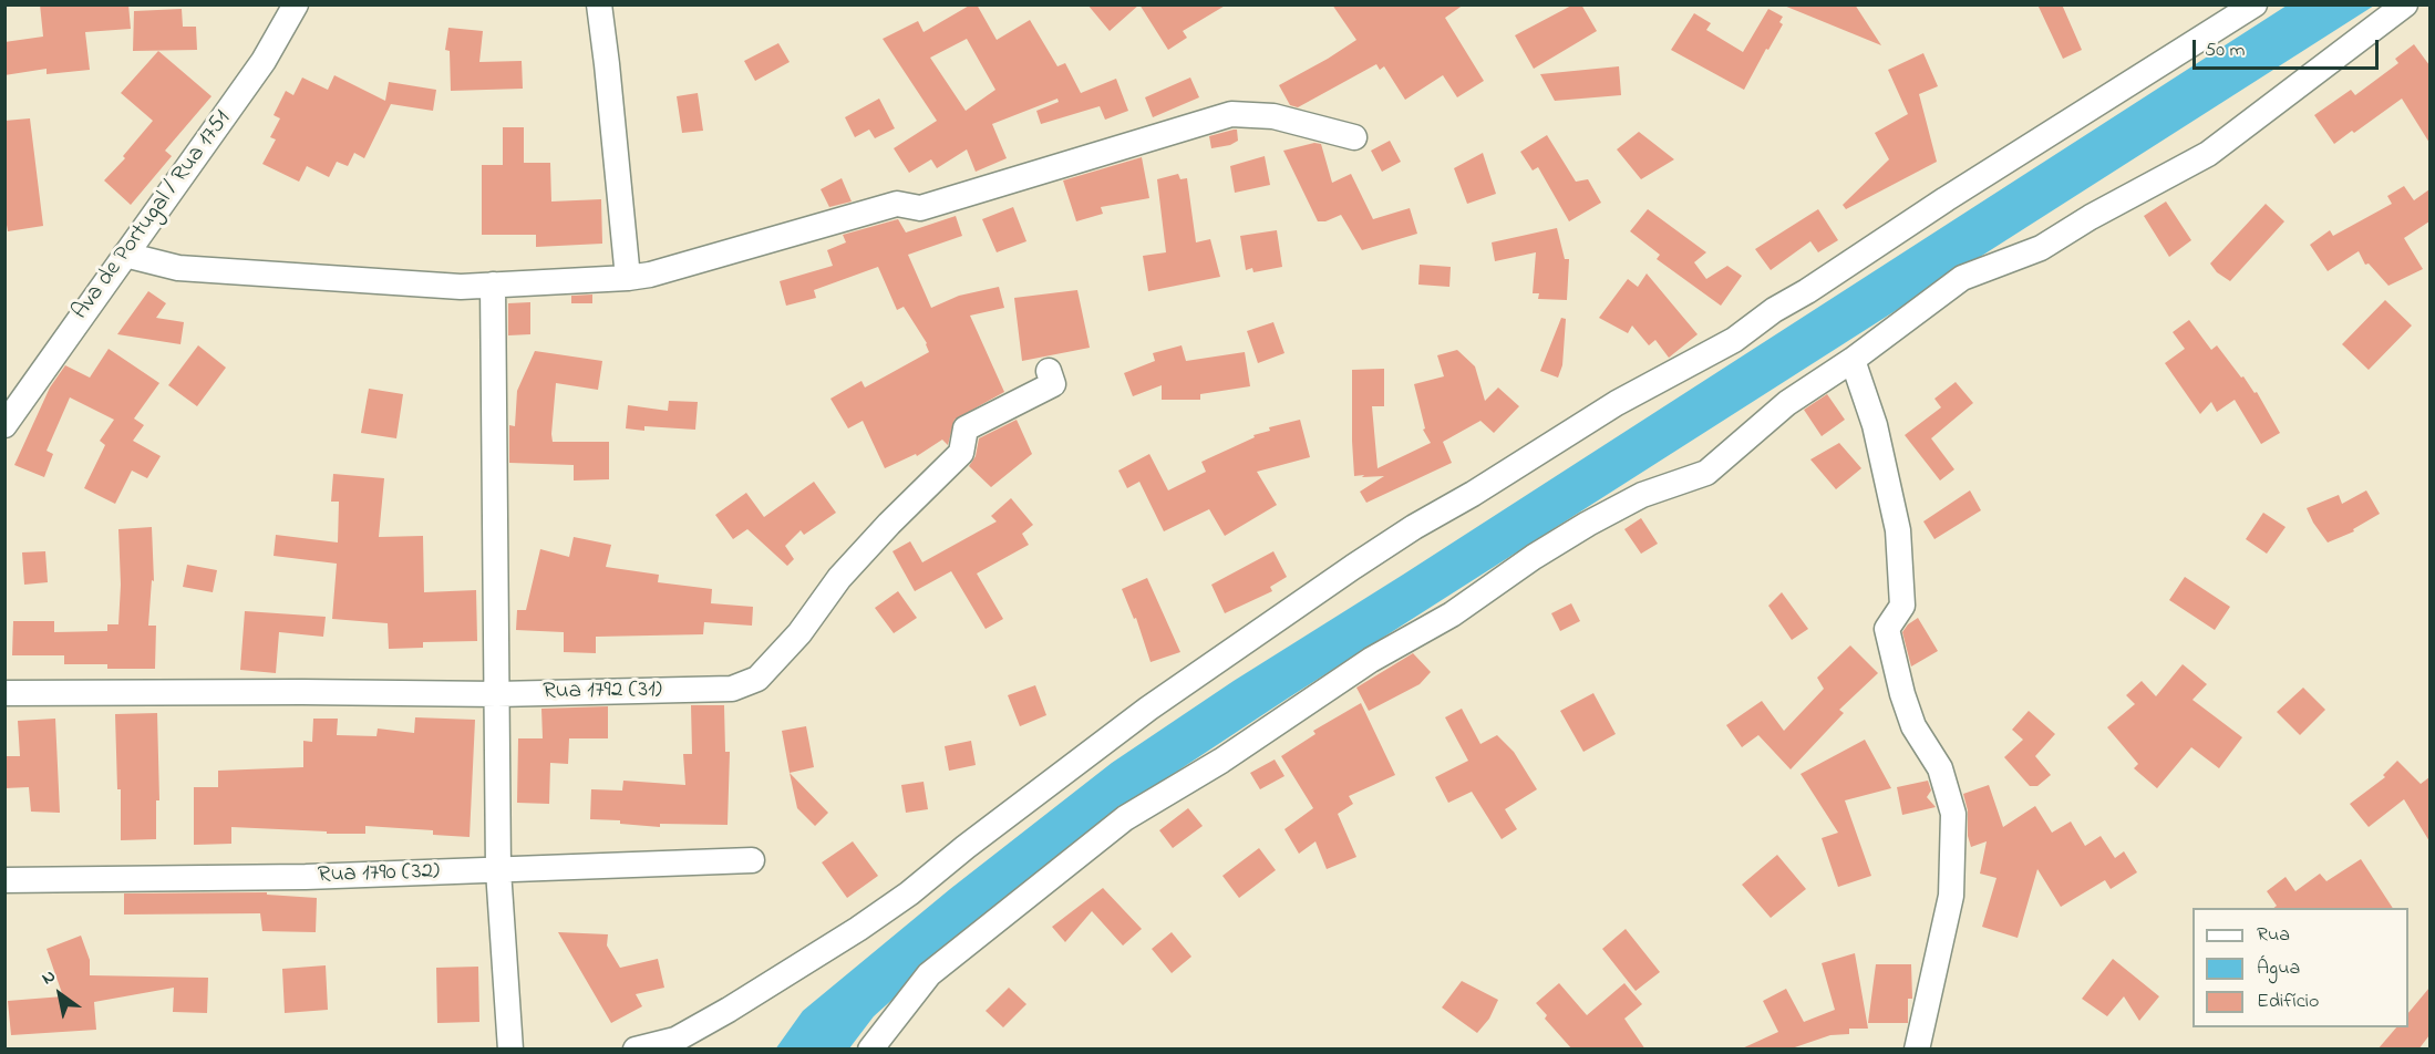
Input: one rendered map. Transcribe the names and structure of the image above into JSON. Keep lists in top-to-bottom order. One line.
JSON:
{"streets":{"street":["Ava de Portugal / Rua 1751","Rua 1792 (31)","Rua 1790 (32)"]},"legend":["Rua","Água","Edifício"],"scale_bar":"50 m","north":"top left"}
